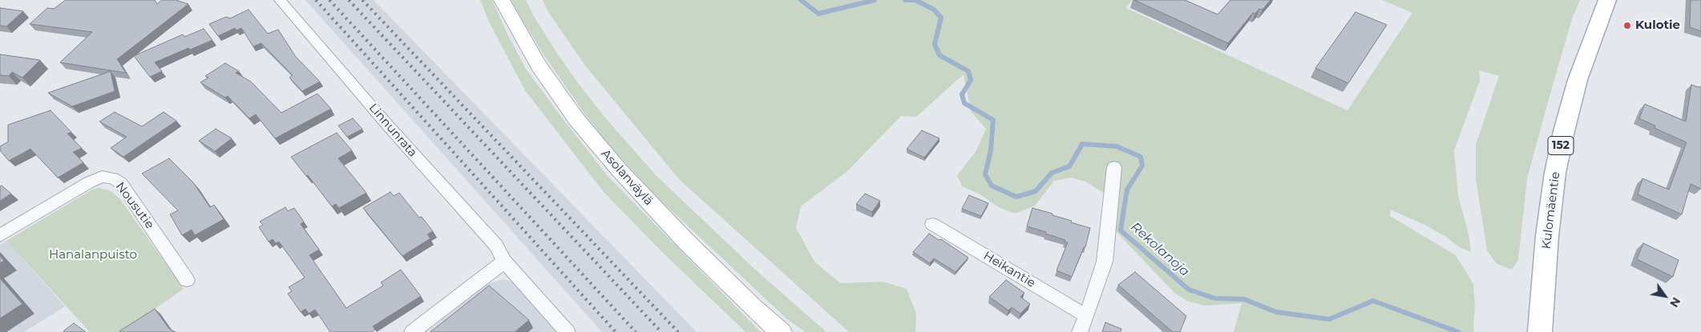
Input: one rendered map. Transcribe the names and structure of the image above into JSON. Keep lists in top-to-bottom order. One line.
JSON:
{"streets":{"main road":["152","Asolanväylä","Kulomäentie"],"street":["Linnunrata","Nousutie","Heikantie"]},"water":["Rekolanoja"],"parks":["Hanalanpuisto"],"places":["Kulotie"],"north":"bottom right"}
